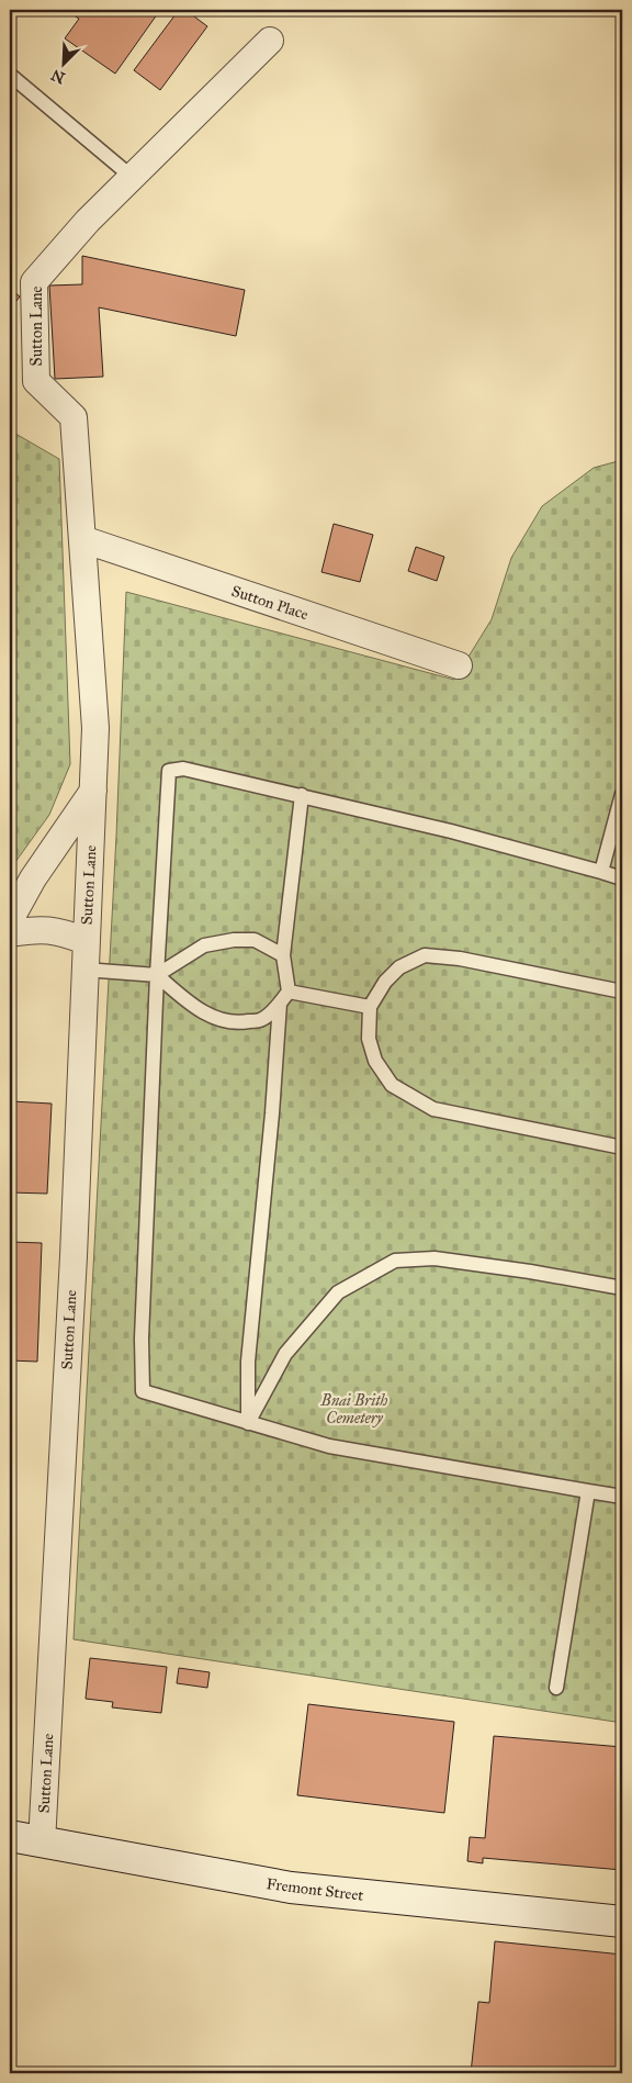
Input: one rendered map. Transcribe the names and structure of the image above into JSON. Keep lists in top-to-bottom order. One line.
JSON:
{"streets":{"street":["Sutton Lane","Sutton Place","Fremont Street"]},"crossings":[["Sutton Lane","Sutton Place"],["Sutton Lane","Fremont Street"]],"parks":["Bnai Brith Cemetery"],"north":"bottom left"}
